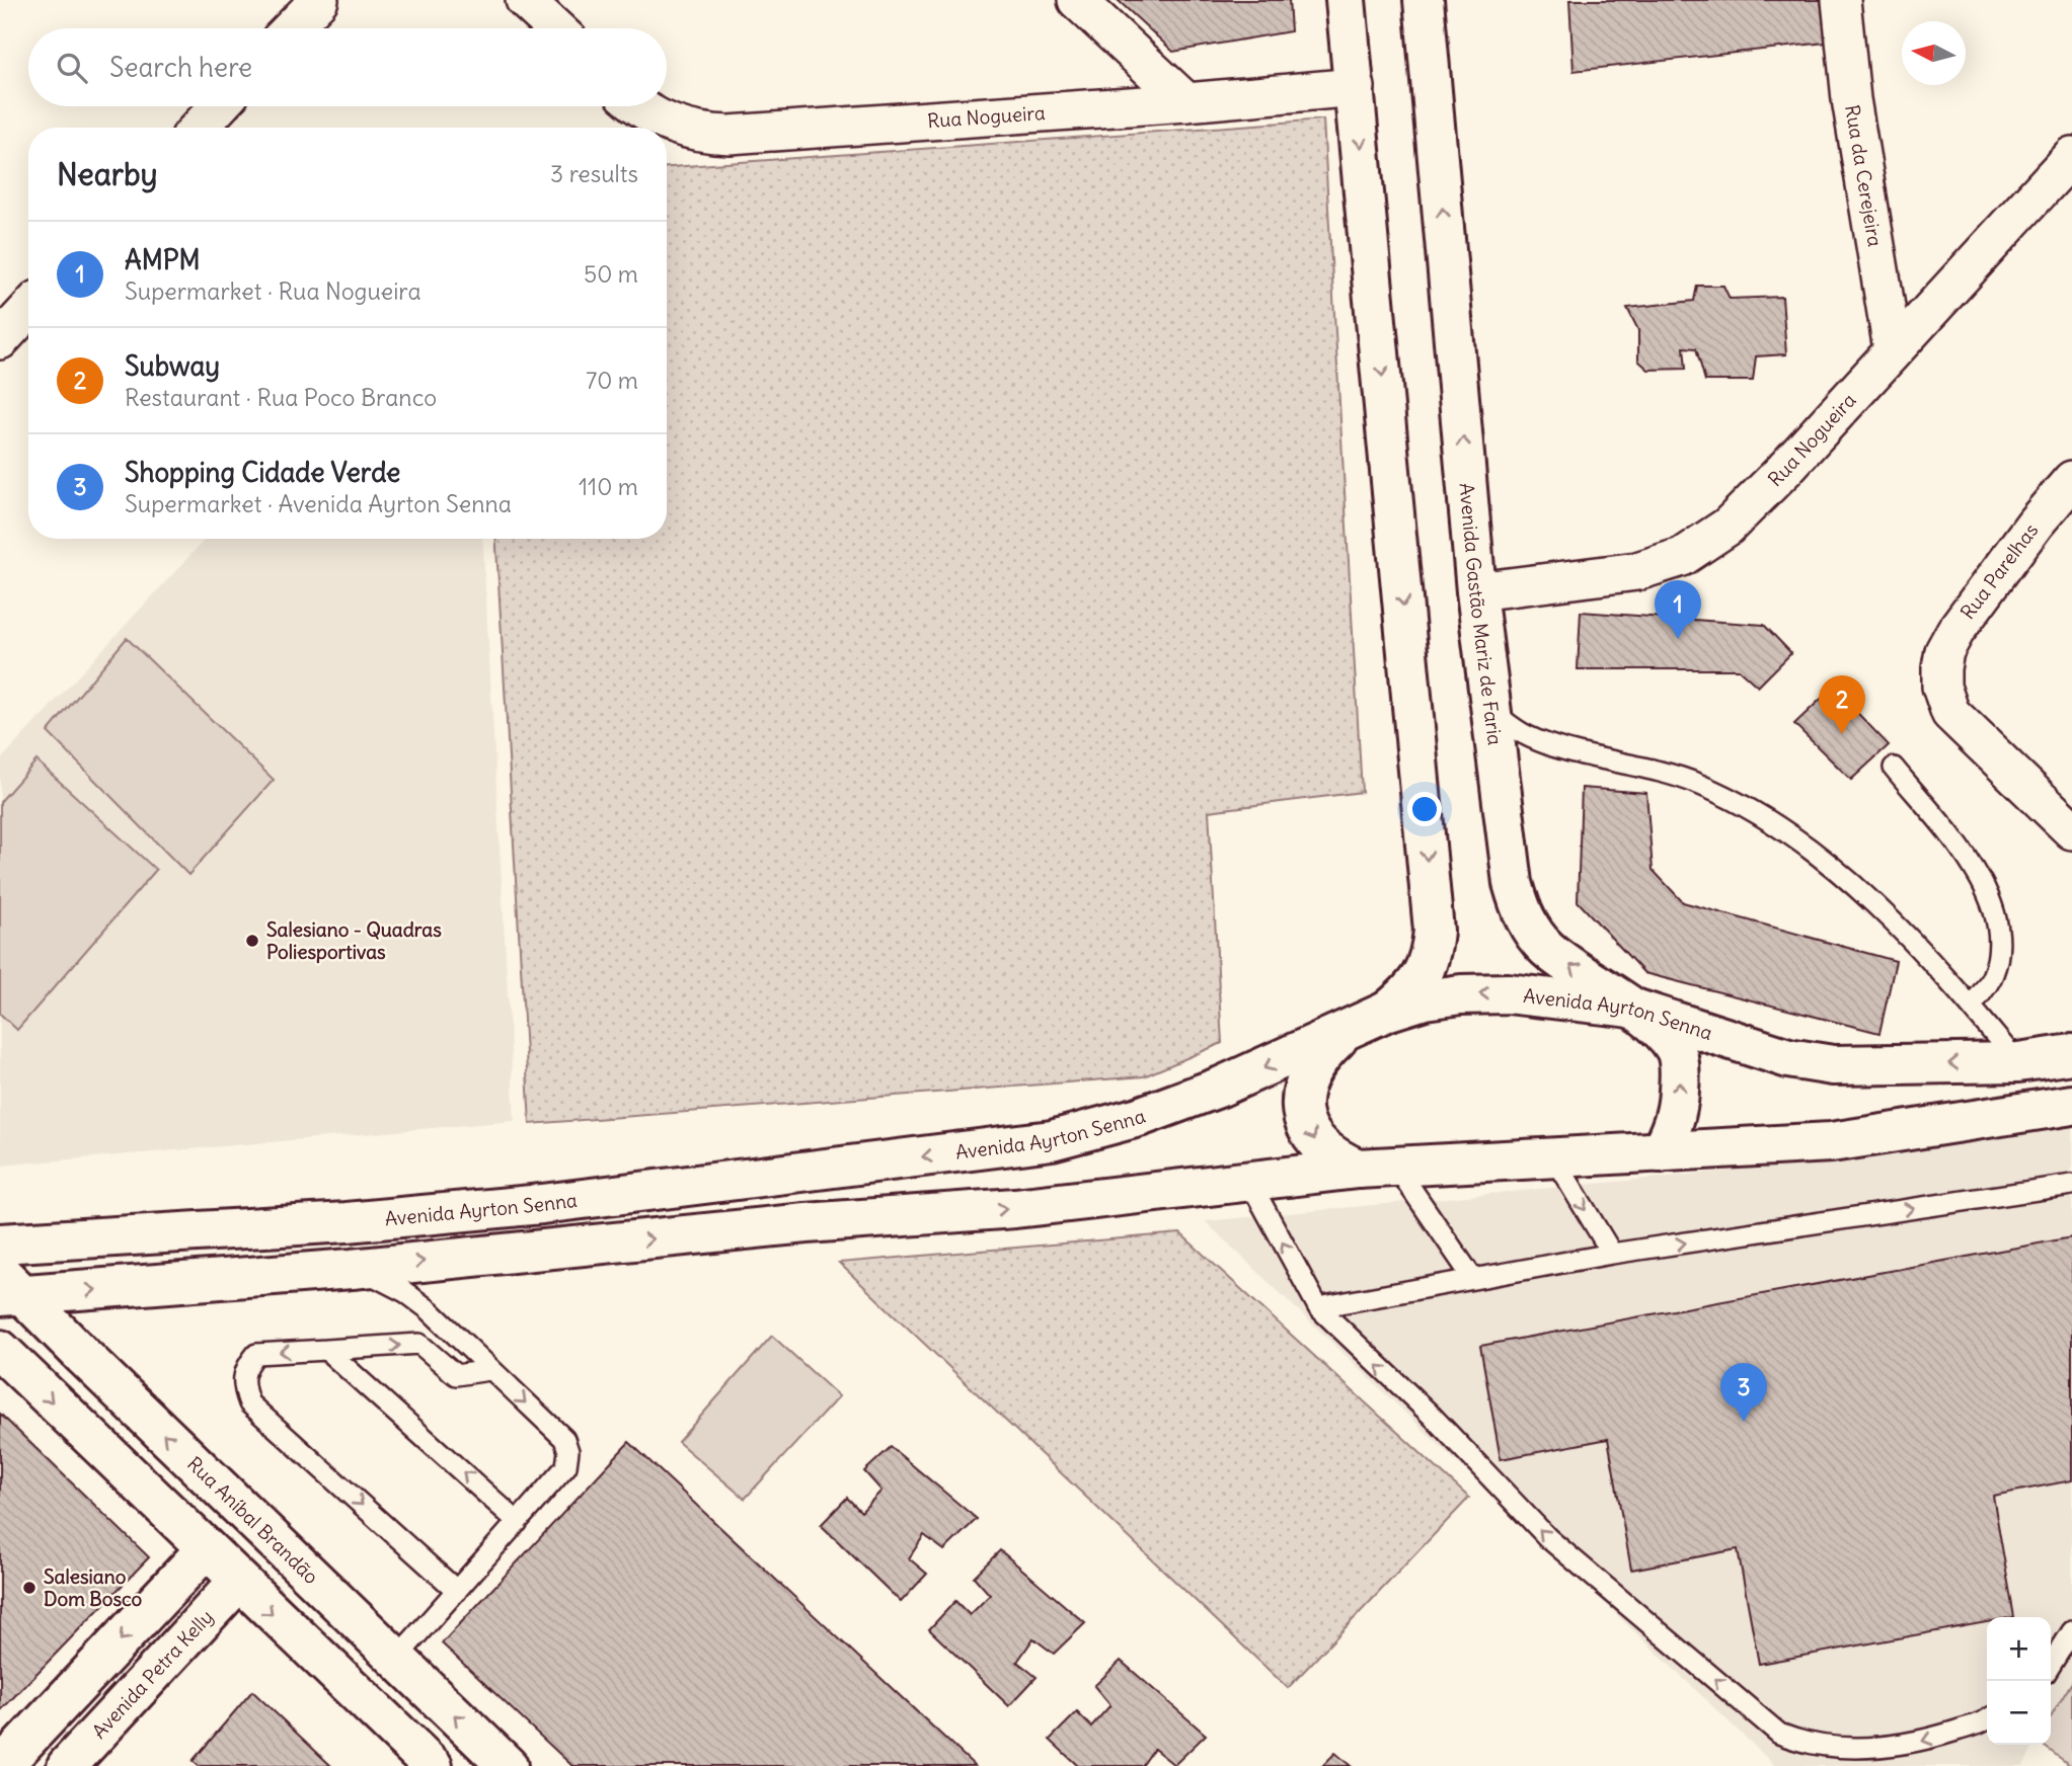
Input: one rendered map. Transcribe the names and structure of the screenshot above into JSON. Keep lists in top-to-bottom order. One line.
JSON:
{"streets":{"main road":["Avenida Gastão Mariz de Faria","Avenida Ayrton Senna","Rua Aníbal Brandão","Avenida Petra Kelly"],"street":["Rua Nogueira","Rua da Cerejeira","Rua Parelhas"]},"crossings":[["Rua Nogueira","Rua da Cerejeira"],["Rua Nogueira","Avenida Gastão Mariz de Faria"],["Avenida Gastão Mariz de Faria","Avenida Ayrton Senna"]],"places":["Salesiano - Quadras Poliesportivas","Salesiano Dom Bosco"],"north":"left","page":{"search":"Search here","heading":["Nearby","3 results"],"list":[{"mark":"1","name":"AMPM","note":"Supermarket · Rua Nogueira","value":"50 m"},{"mark":"2","name":"Subway","note":"Restaurant · Rua Poco Branco","value":"70 m"},{"mark":"3","name":"Shopping Cidade Verde","note":"Supermarket · Avenida Ayrton Senna","value":"110 m"}],"pins":["1","2","3"],"map_buttons":["+","−"]}}
